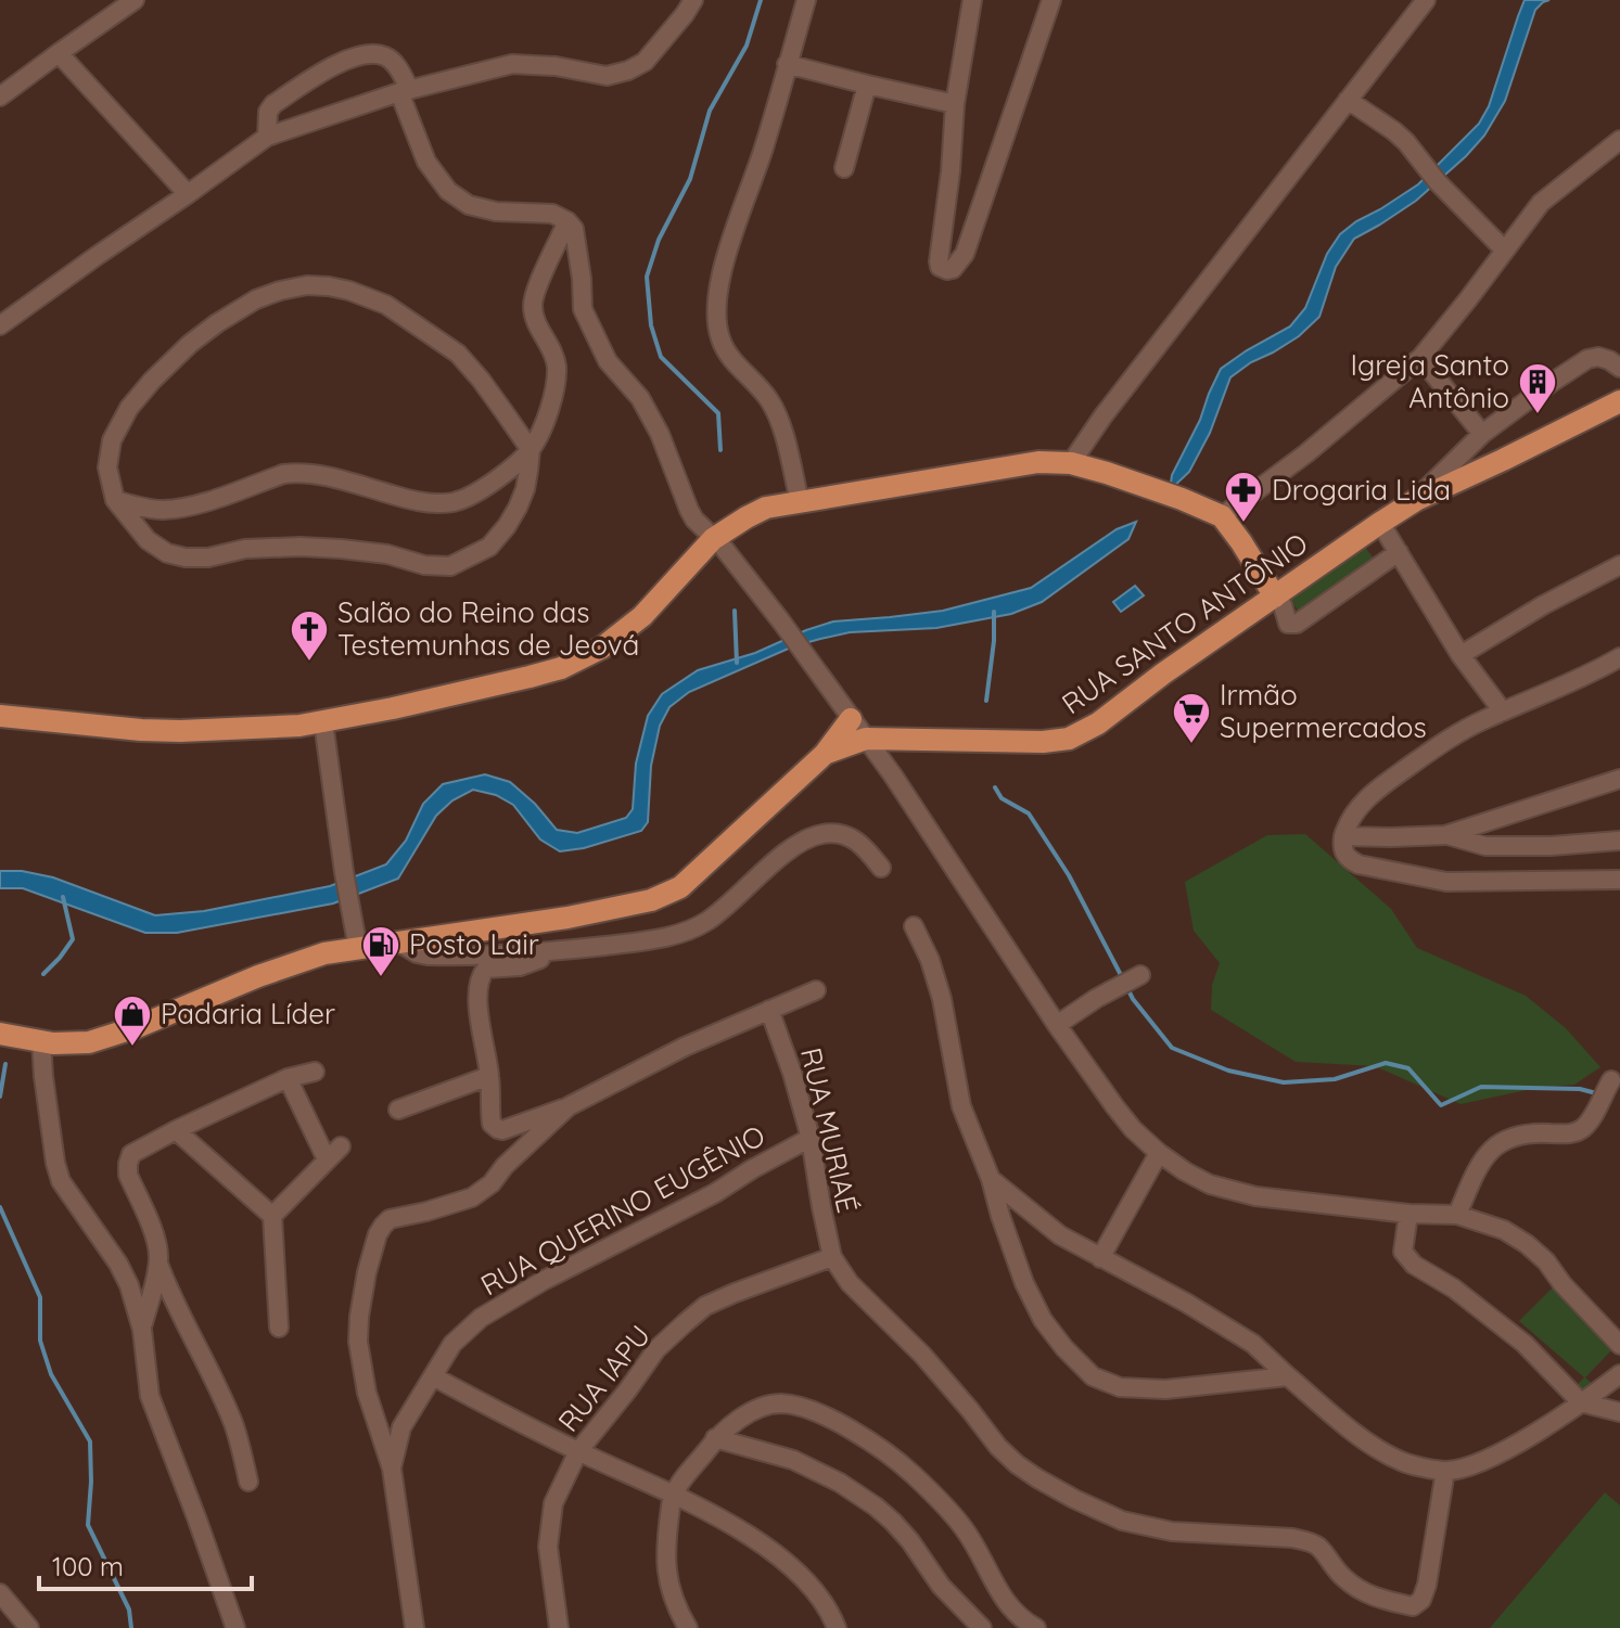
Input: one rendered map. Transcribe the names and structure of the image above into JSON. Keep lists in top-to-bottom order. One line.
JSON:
{"streets":{"main road":["RUA SANTO ANTÔNIO"],"street":["RUA MURIAÉ","RUA QUERINO EUGÊNIO","RUA IAPU"]},"crossings":[["RUA MURIAÉ","RUA QUERINO EUGÊNIO"],["RUA MURIAÉ","RUA IAPU"]],"places":{"building":["Igreja Santo Antônio"],"pharmacy":["Drogaria Lida"],"church":["Salão do Reino das Testemunhas de Jeová"],"supermarket":["Irmão Supermercados"],"fuel station":["Posto Lair"],"shop":["Padaria Líder"]},"scale_bar":"100 m"}
